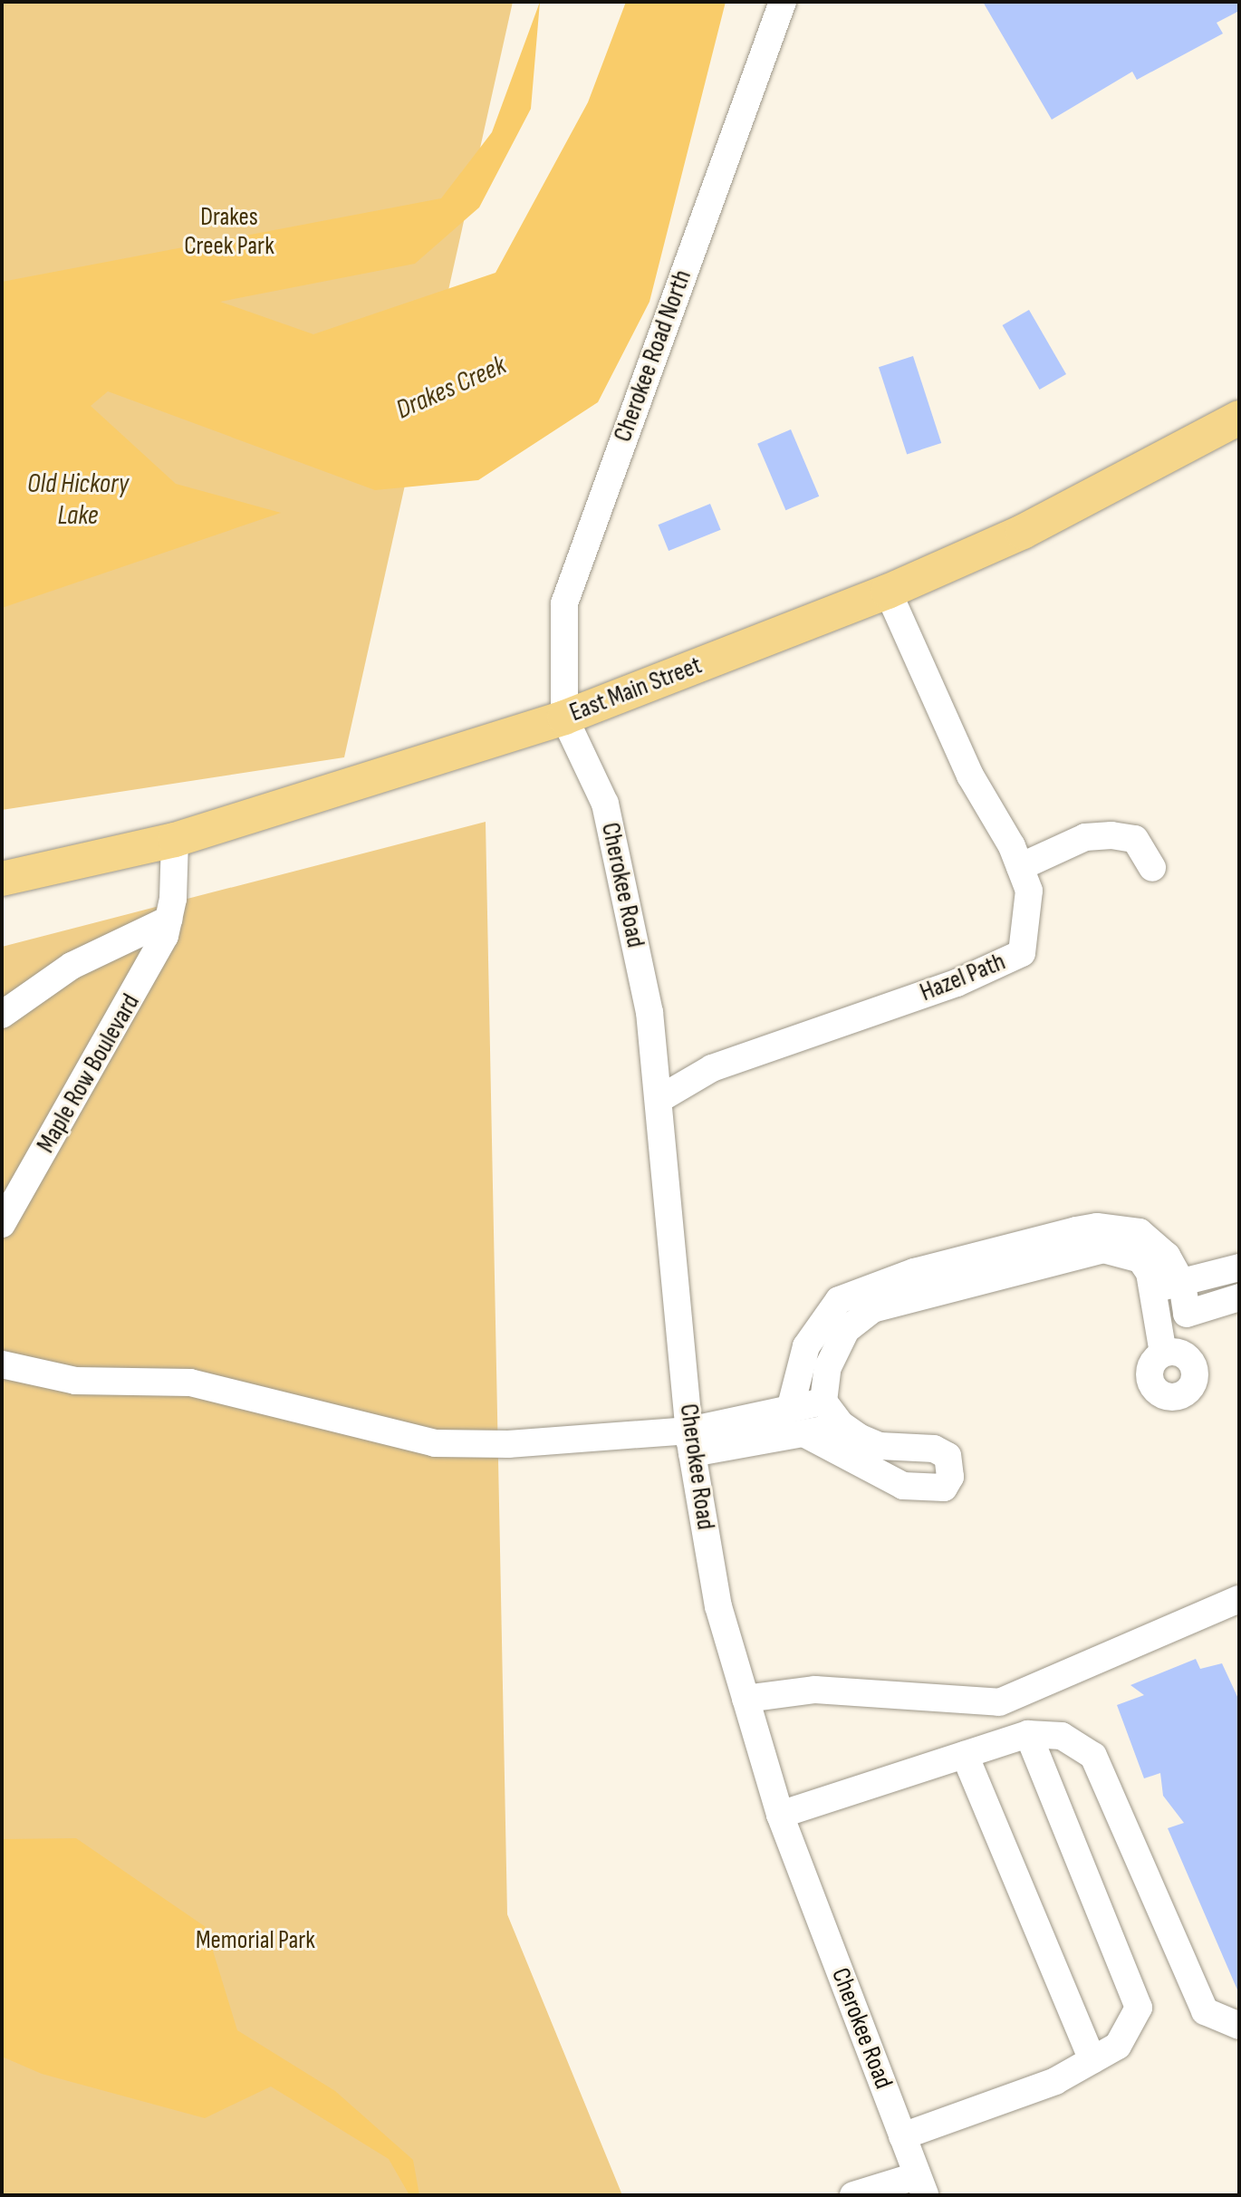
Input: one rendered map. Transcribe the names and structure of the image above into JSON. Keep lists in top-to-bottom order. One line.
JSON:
{"streets":{"main road":["East Main Street"],"street":["Cherokee Road North","Cherokee Road","Hazel Path","Maple Row Boulevard"]},"crossings":[["Cherokee Road North","East Main Street"],["Cherokee Road North","Cherokee Road"],["East Main Street","Cherokee Road"],["East Main Street","Hazel Path"],["East Main Street","Maple Row Boulevard"],["Cherokee Road","Hazel Path"]],"water":["Drakes Creek","Old Hickory Lake"],"parks":["Drakes Creek Park","Memorial Park"]}
